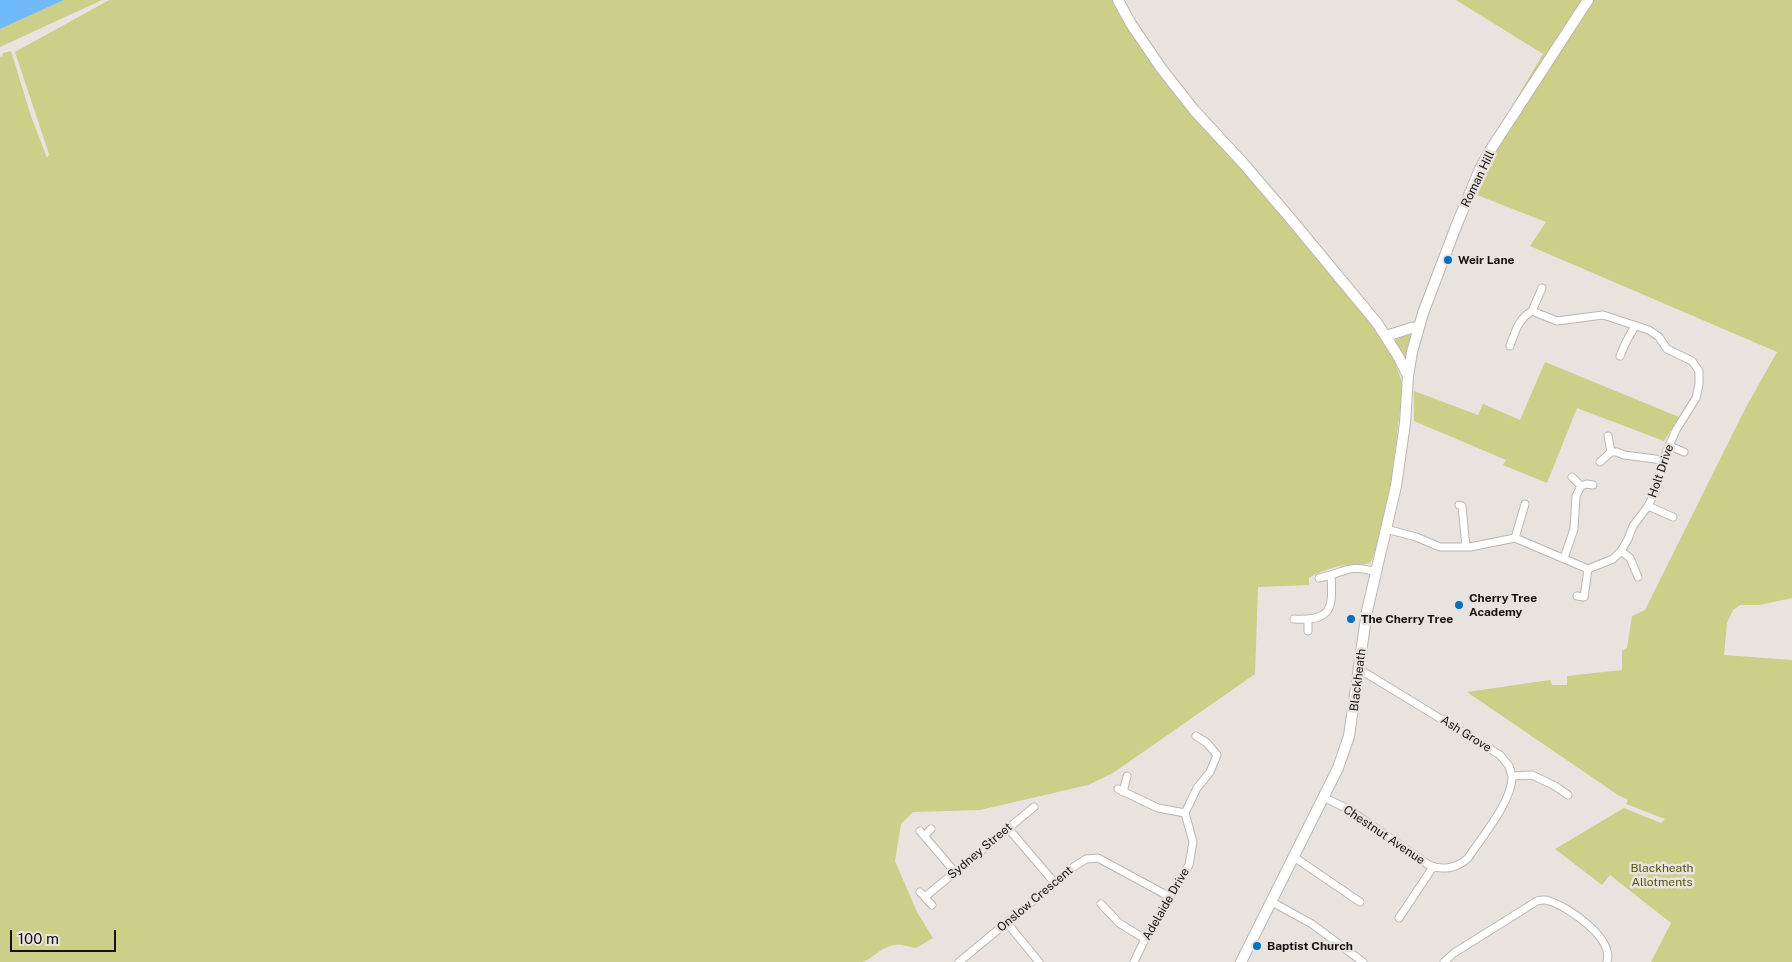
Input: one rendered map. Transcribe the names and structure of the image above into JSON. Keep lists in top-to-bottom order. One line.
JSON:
{"streets":{"main road":["Roman Hill","Blackheath"],"street":["Holt Drive","Ash Grove","Chestnut Avenue","Sydney Street","Onslow Crescent","Adelaide Drive"]},"crossings":[["Roman Hill","Blackheath"],["Blackheath","Ash Grove"],["Blackheath","Chestnut Avenue"],["Ash Grove","Chestnut Avenue"],["Onslow Crescent","Adelaide Drive"]],"parks":["Blackheath Allotments"],"places":["Weir Lane","Cherry Tree Academy","The Cherry Tree","Baptist Church"],"scale_bar":"100 m"}
